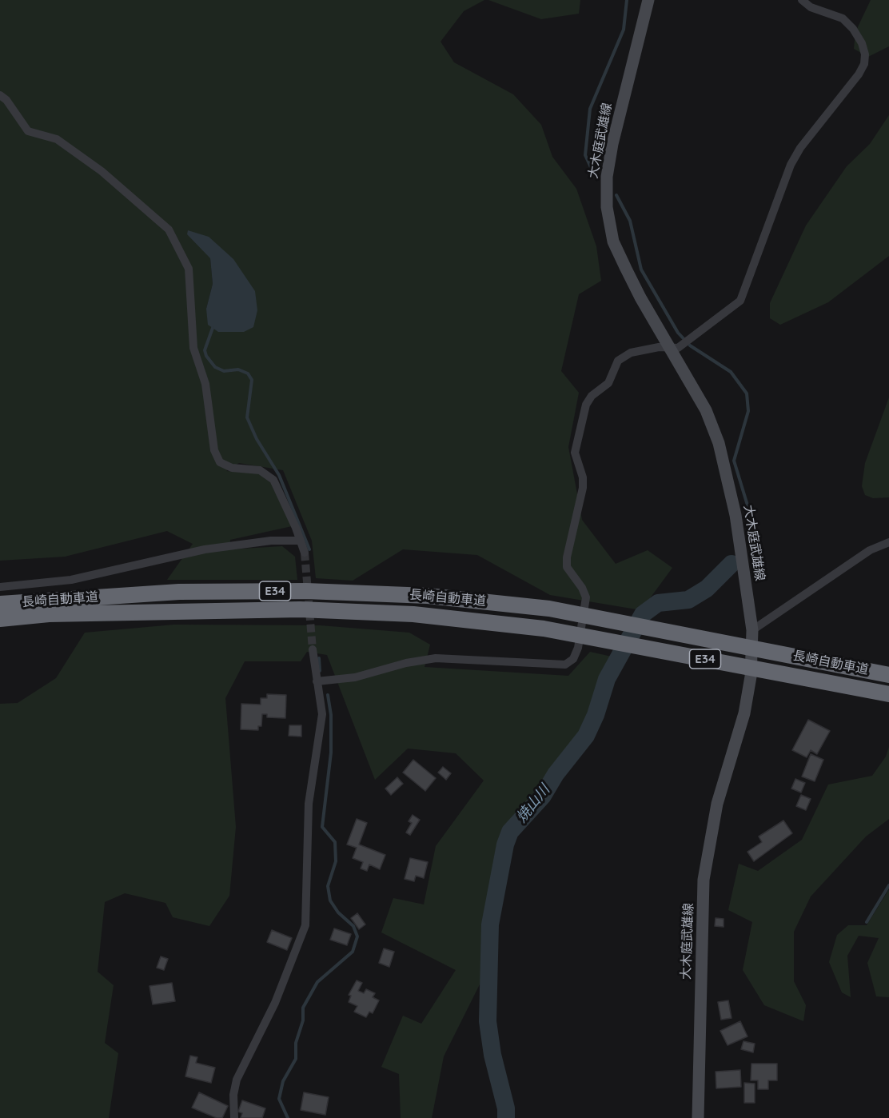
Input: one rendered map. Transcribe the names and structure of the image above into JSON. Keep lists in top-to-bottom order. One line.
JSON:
{"streets":{"highway":["E34","長崎自動車道"],"main road":["大木庭武雄線"]},"water":["焼山川"]}
